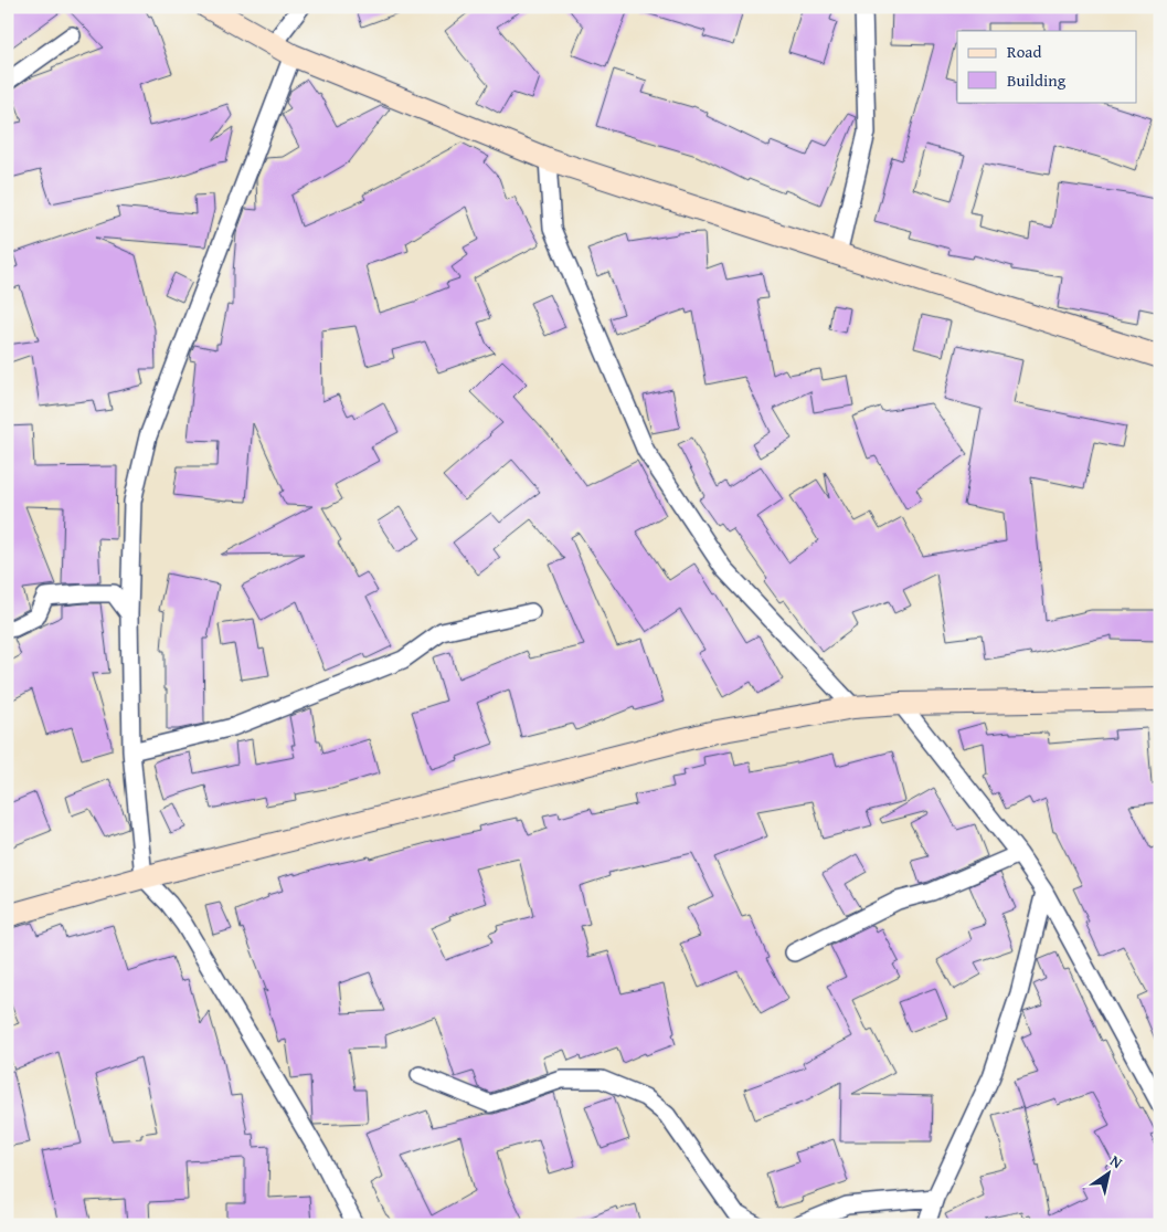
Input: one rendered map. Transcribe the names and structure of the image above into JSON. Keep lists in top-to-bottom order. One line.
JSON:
{"legend":["Road","Building"],"north":"top right"}
